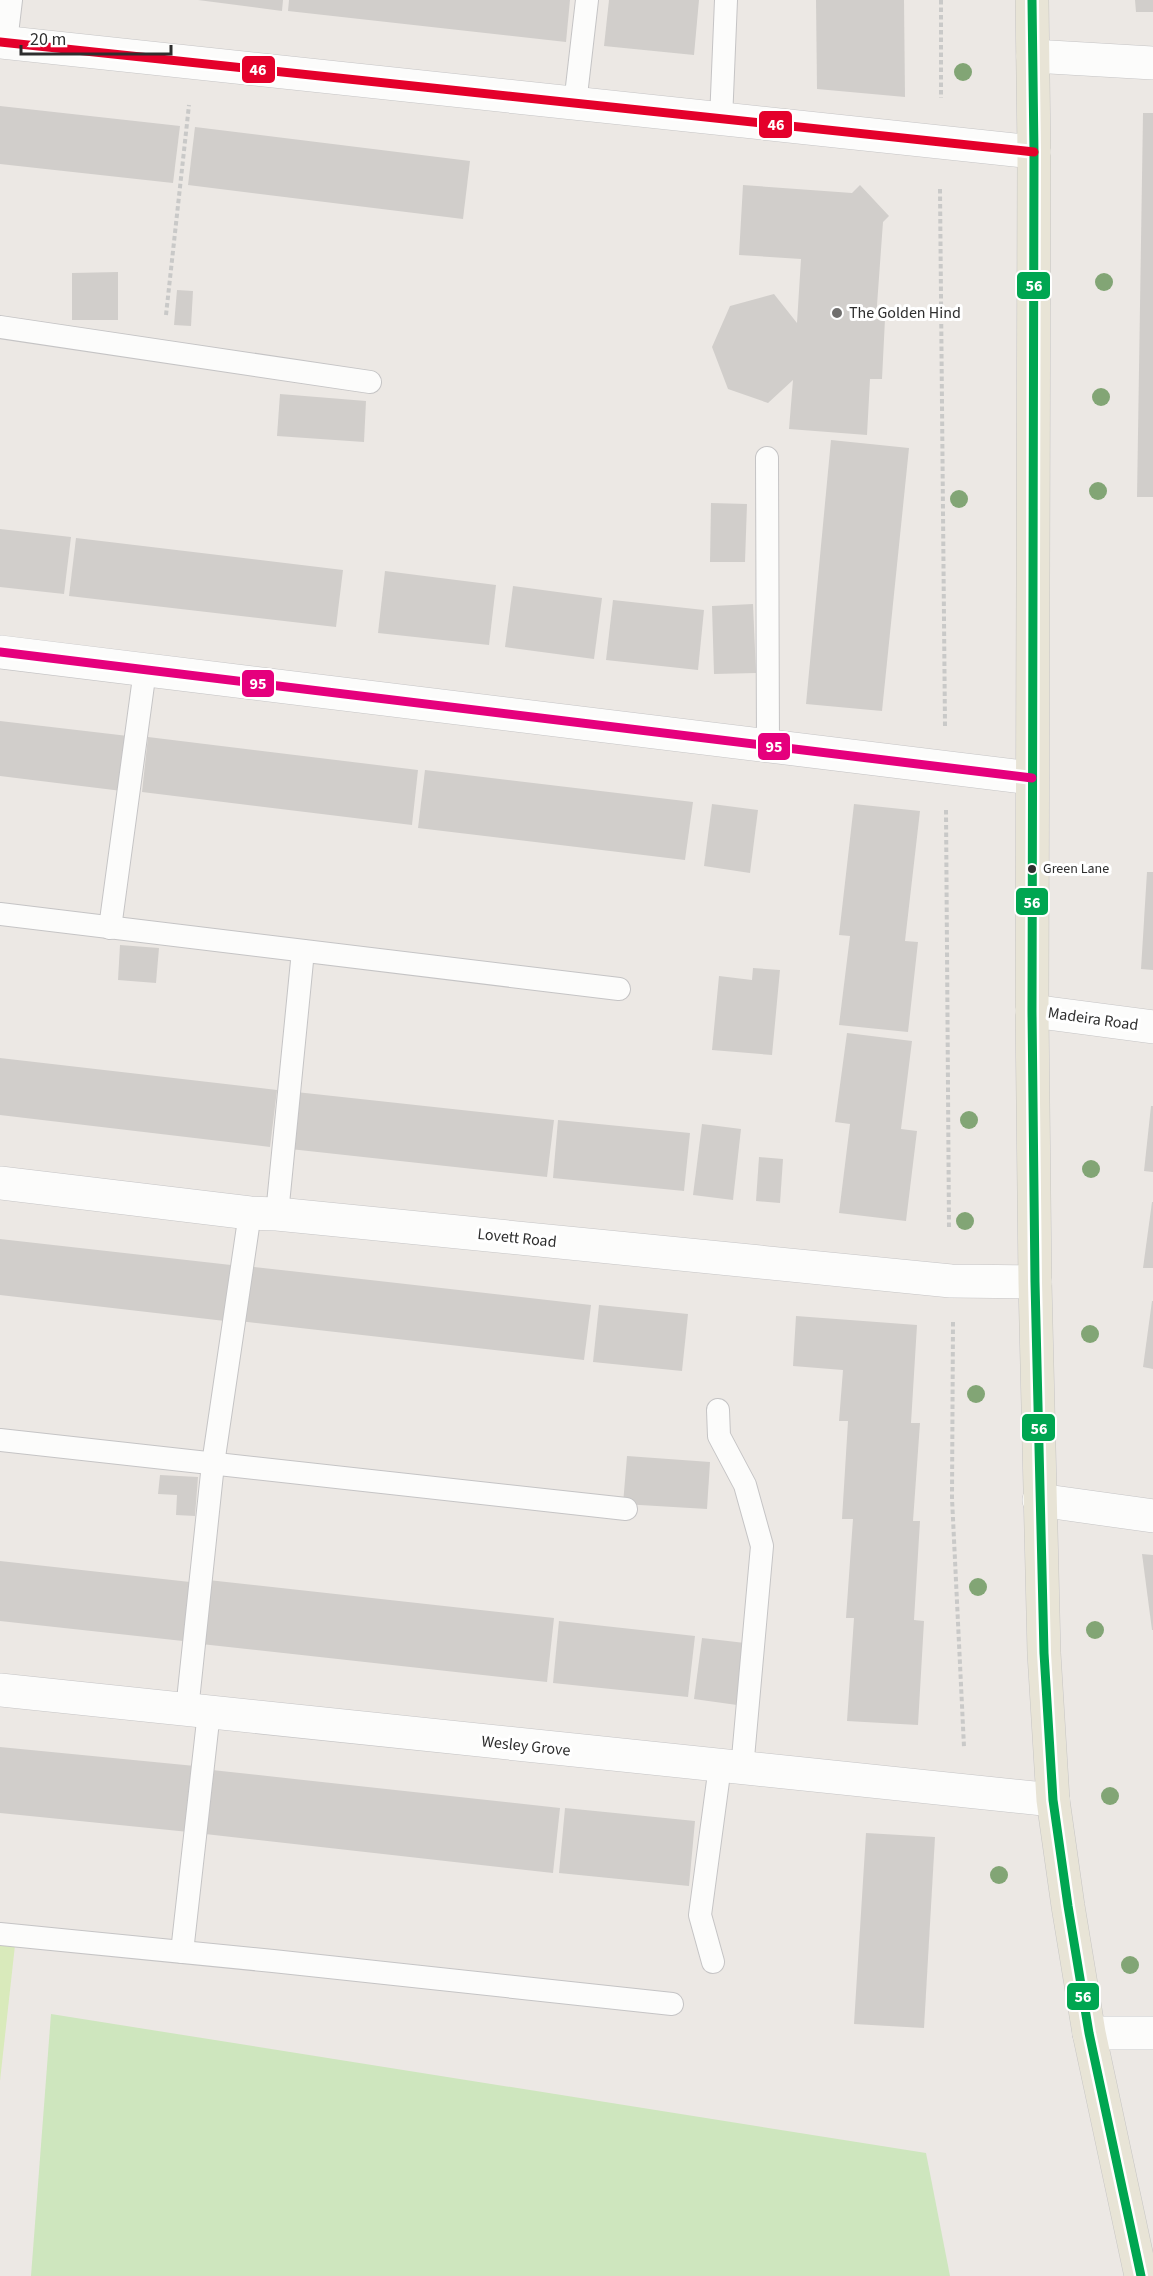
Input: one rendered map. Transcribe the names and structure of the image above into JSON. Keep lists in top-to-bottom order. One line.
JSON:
{"streets":{"street":["Madeira Road","Lovett Road","Wesley Grove"]},"places":["The Golden Hind","Green Lane"],"lines":["transit line 56","transit line 46","transit line 95"],"scale_bar":"20 m"}
